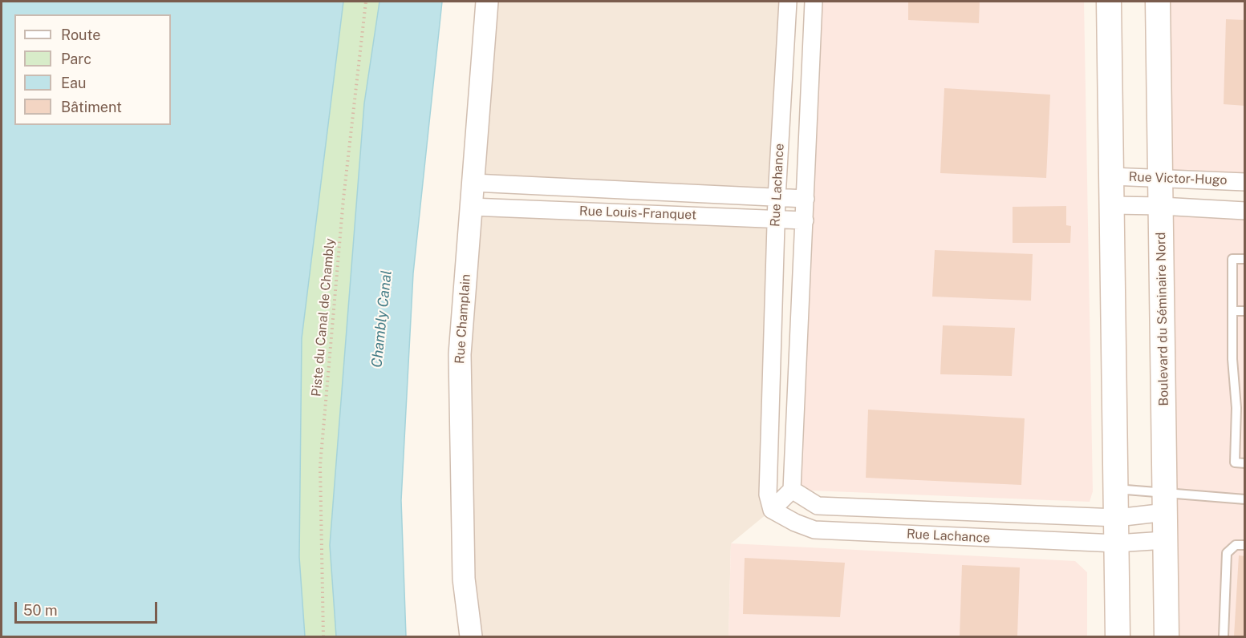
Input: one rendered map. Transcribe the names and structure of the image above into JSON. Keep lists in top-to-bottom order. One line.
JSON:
{"streets":{"main road":["Boulevard du Séminaire Nord"],"street":["Rue Victor-Hugo","Rue Lachance","Rue Louis-Franquet","Rue Champlain"],"path":["Piste du Canal de Chambly"]},"crossings":[["Rue Victor-Hugo","Boulevard du Séminaire Nord"],["Rue Lachance","Rue Louis-Franquet"],["Rue Lachance","Boulevard du Séminaire Nord"],["Rue Louis-Franquet","Rue Champlain"]],"water":["Chambly Canal"],"legend":["Route","Parc","Eau","Bâtiment"],"scale_bar":"50 m"}
